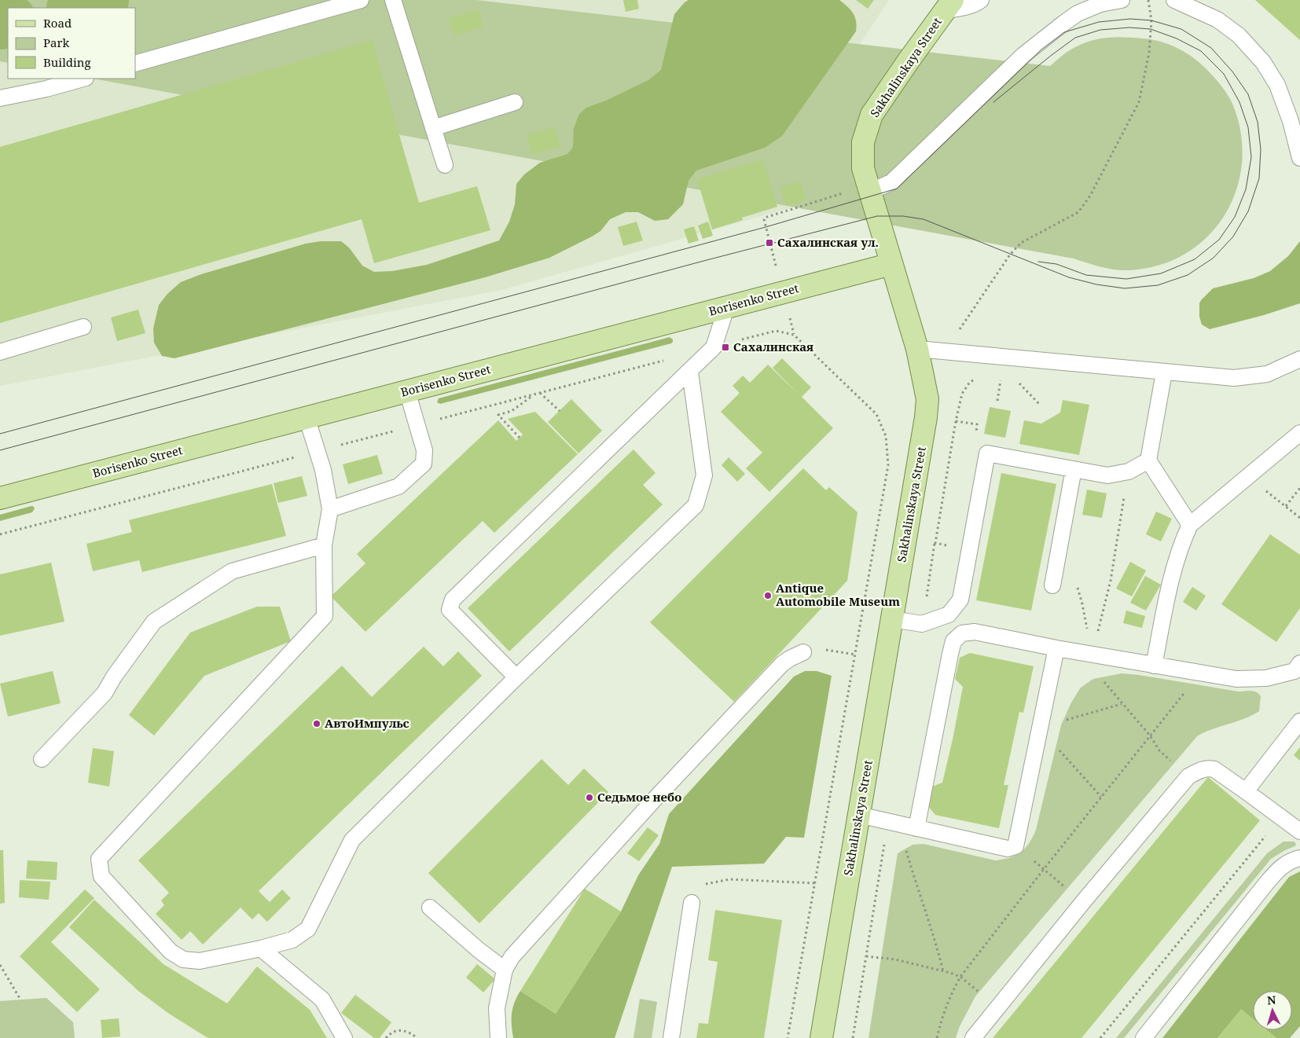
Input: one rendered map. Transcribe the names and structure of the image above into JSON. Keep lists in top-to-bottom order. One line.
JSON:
{"streets":{"main road":["Sakhalinskaya Street","Borisenko Street"]},"crossings":[["Sakhalinskaya Street","Borisenko Street"]],"places":{"transit":["Сахалинская ул.","Сахалинская"],"other":["Antique Automobile Museum","АвтоИмпульс","Седьмое небо"]},"legend":["Road","Park","Building"],"north":"top"}
